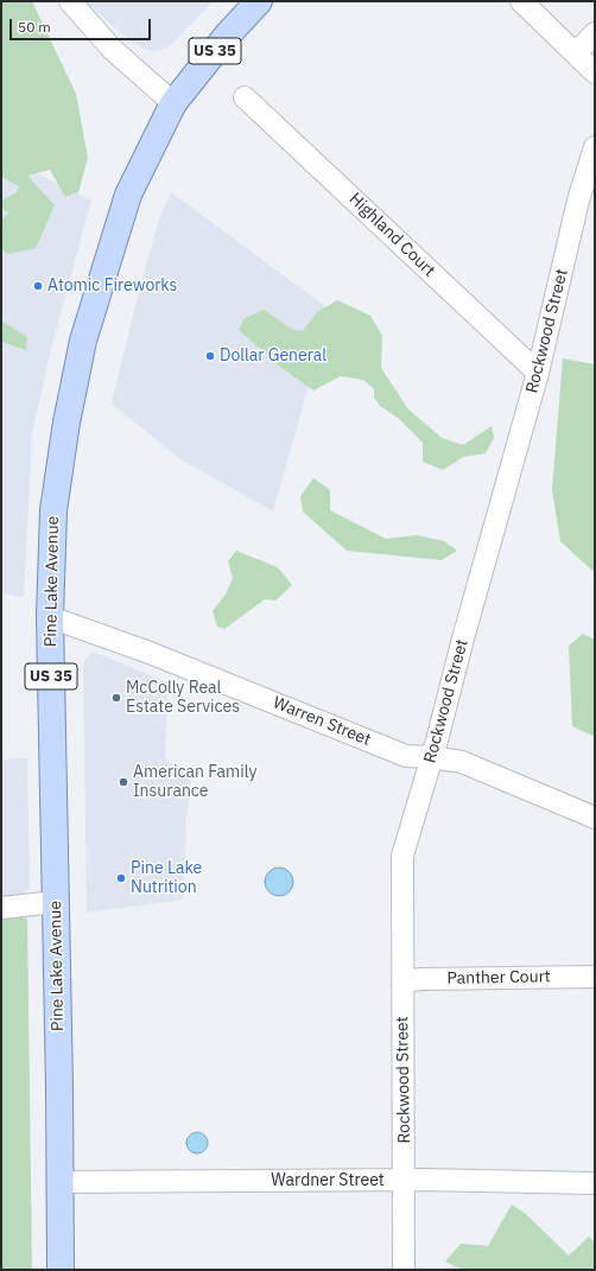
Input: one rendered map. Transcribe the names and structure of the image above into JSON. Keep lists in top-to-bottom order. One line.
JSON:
{"streets":{"main road":["US 35","Pine Lake Avenue"],"street":["Highland Court","Rockwood Street","Warren Street","Panther Court","Wardner Street"]},"crossings":[["Highland Court","Rockwood Street"],["Rockwood Street","Warren Street"],["Rockwood Street","Panther Court"],["Rockwood Street","Wardner Street"],["Pine Lake Avenue","Warren Street"],["Pine Lake Avenue","Wardner Street"]],"places":["Atomic Fireworks","Dollar General","McColly Real Estate Services","American Family Insurance","Pine Lake Nutrition"],"scale_bar":"50 m"}
